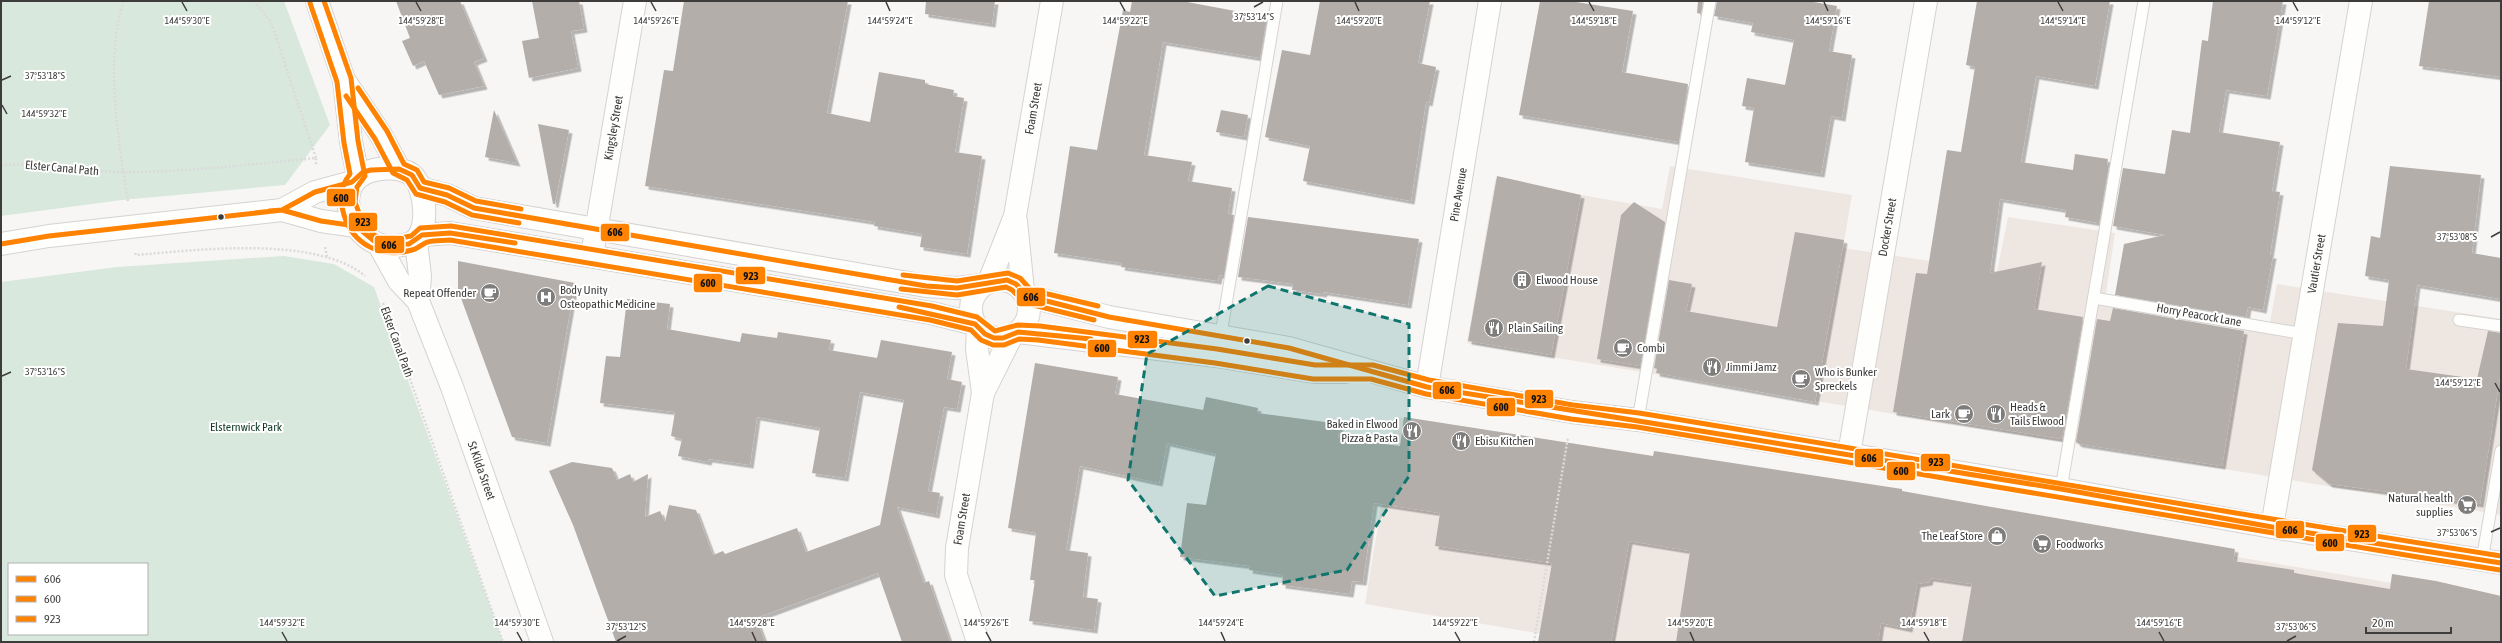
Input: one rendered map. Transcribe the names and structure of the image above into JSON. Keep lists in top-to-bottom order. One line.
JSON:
{"streets":{"street":["Foam Street","Kingsley Street","Pine Avenue","Docker Street","Vautier Street","St Kilda Street"],"lane":["Horry Peacock Lane"],"path":["Elster Canal Path"]},"crossings":[["Vautier Street","Horry Peacock Lane"]],"parks":["Elsternwick Park"],"places":{"building":["Elwood House"],"cafe":["Repeat Offender","Combi","Who is Bunker Spreckels","Lark"],"hospital":["Body Unity Osteopathic Medicine"],"restaurant":["Plain Sailing","Jimmi Jamz","Heads & Tails Elwood","Baked in Elwood Pizza & Pasta","Ebisu Kitchen"],"supermarket":["Natural health supplies","Foodworks"],"shop":["The Leaf Store"]},"lines":["transit line 923","transit line 600","transit line 606"],"legend":["606","600","923"],"scale_bar":"20 m","coordinates":["37°53'14\"S","144°59'28\"E","144°59'26\"E","144°59'24\"E","144°59'22\"E","144°59'18\"E","144°59'12\"E","144°59'30\"E","144°59'20\"E","144°59'16\"E","144°59'14\"E","37°53'18\"S","144°59'32\"E","37°53'08\"S","37°53'16\"S","37°53'06\"S","37°53'12\"S"]}
